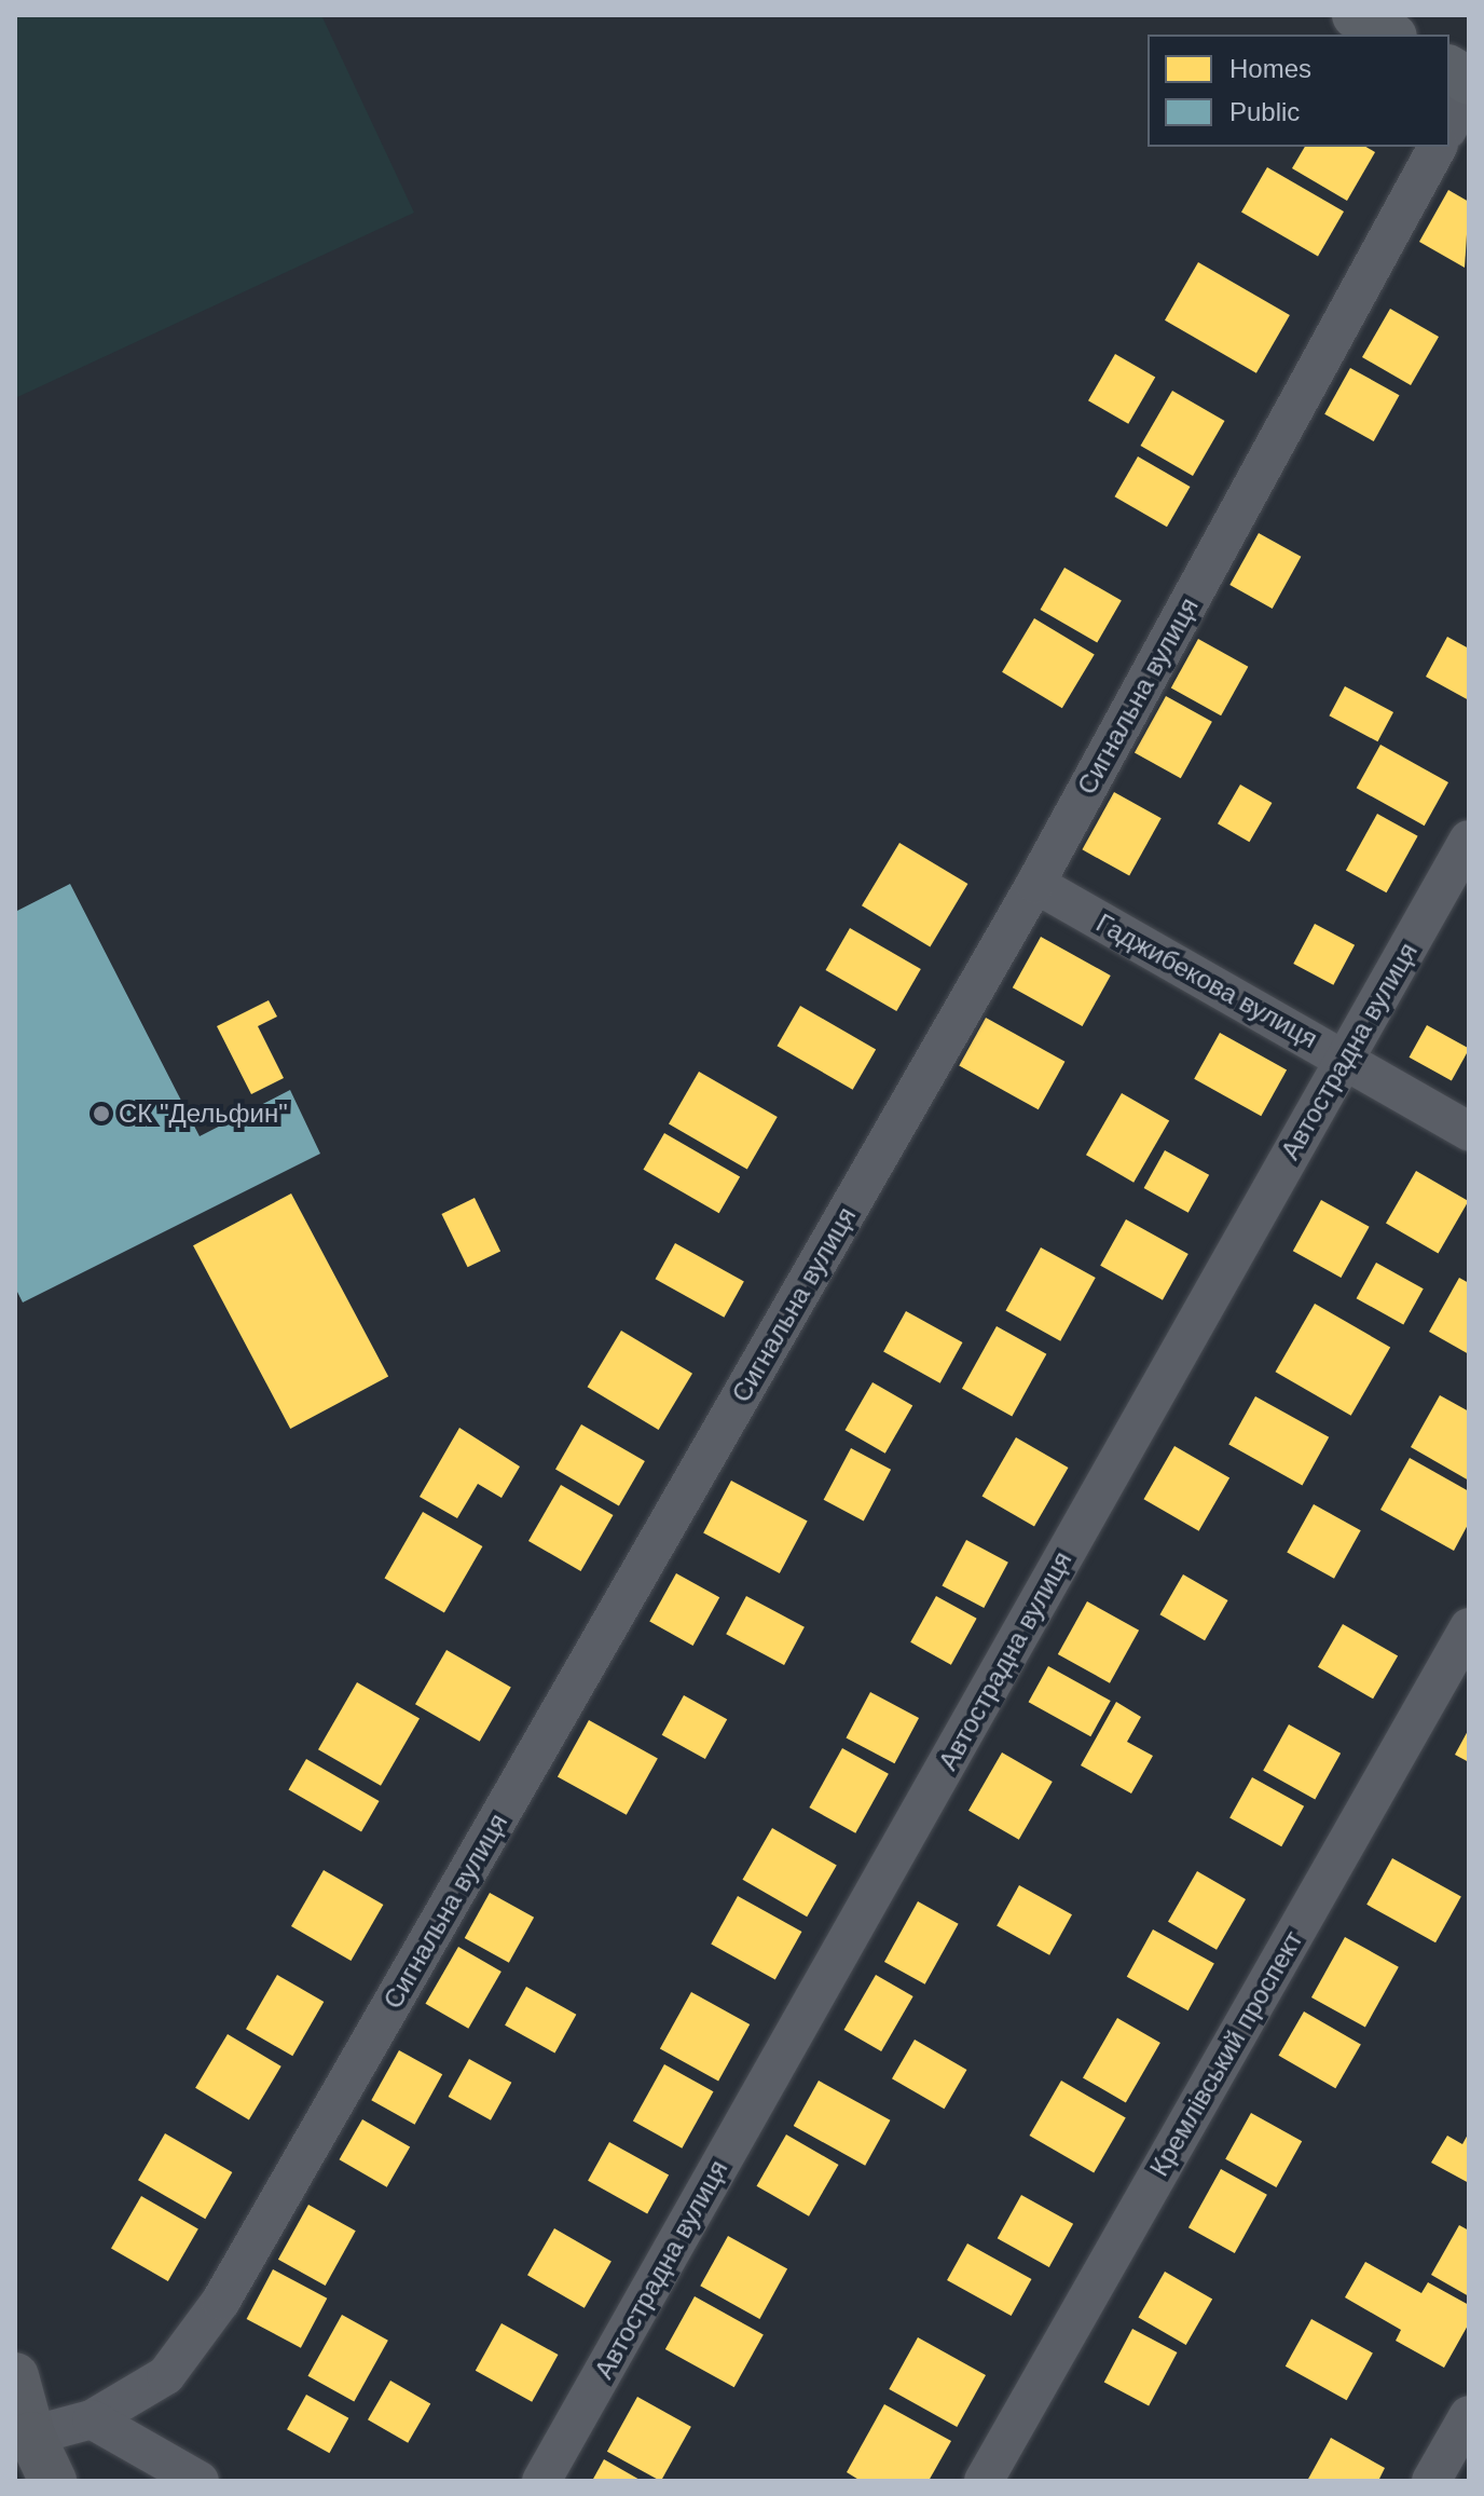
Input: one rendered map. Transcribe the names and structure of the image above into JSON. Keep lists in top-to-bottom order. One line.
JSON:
{"streets":{"street":["Сигнальна вулиця","Гаджибекова вулиця","Автострадна вулиця","Кремлівський проспект"]},"crossings":[["Сигнальна вулиця","Гаджибекова вулиця"],["Гаджибекова вулиця","Автострадна вулиця"]],"places":["СК \"Дельфин\""],"legend":["Homes","Public"]}
